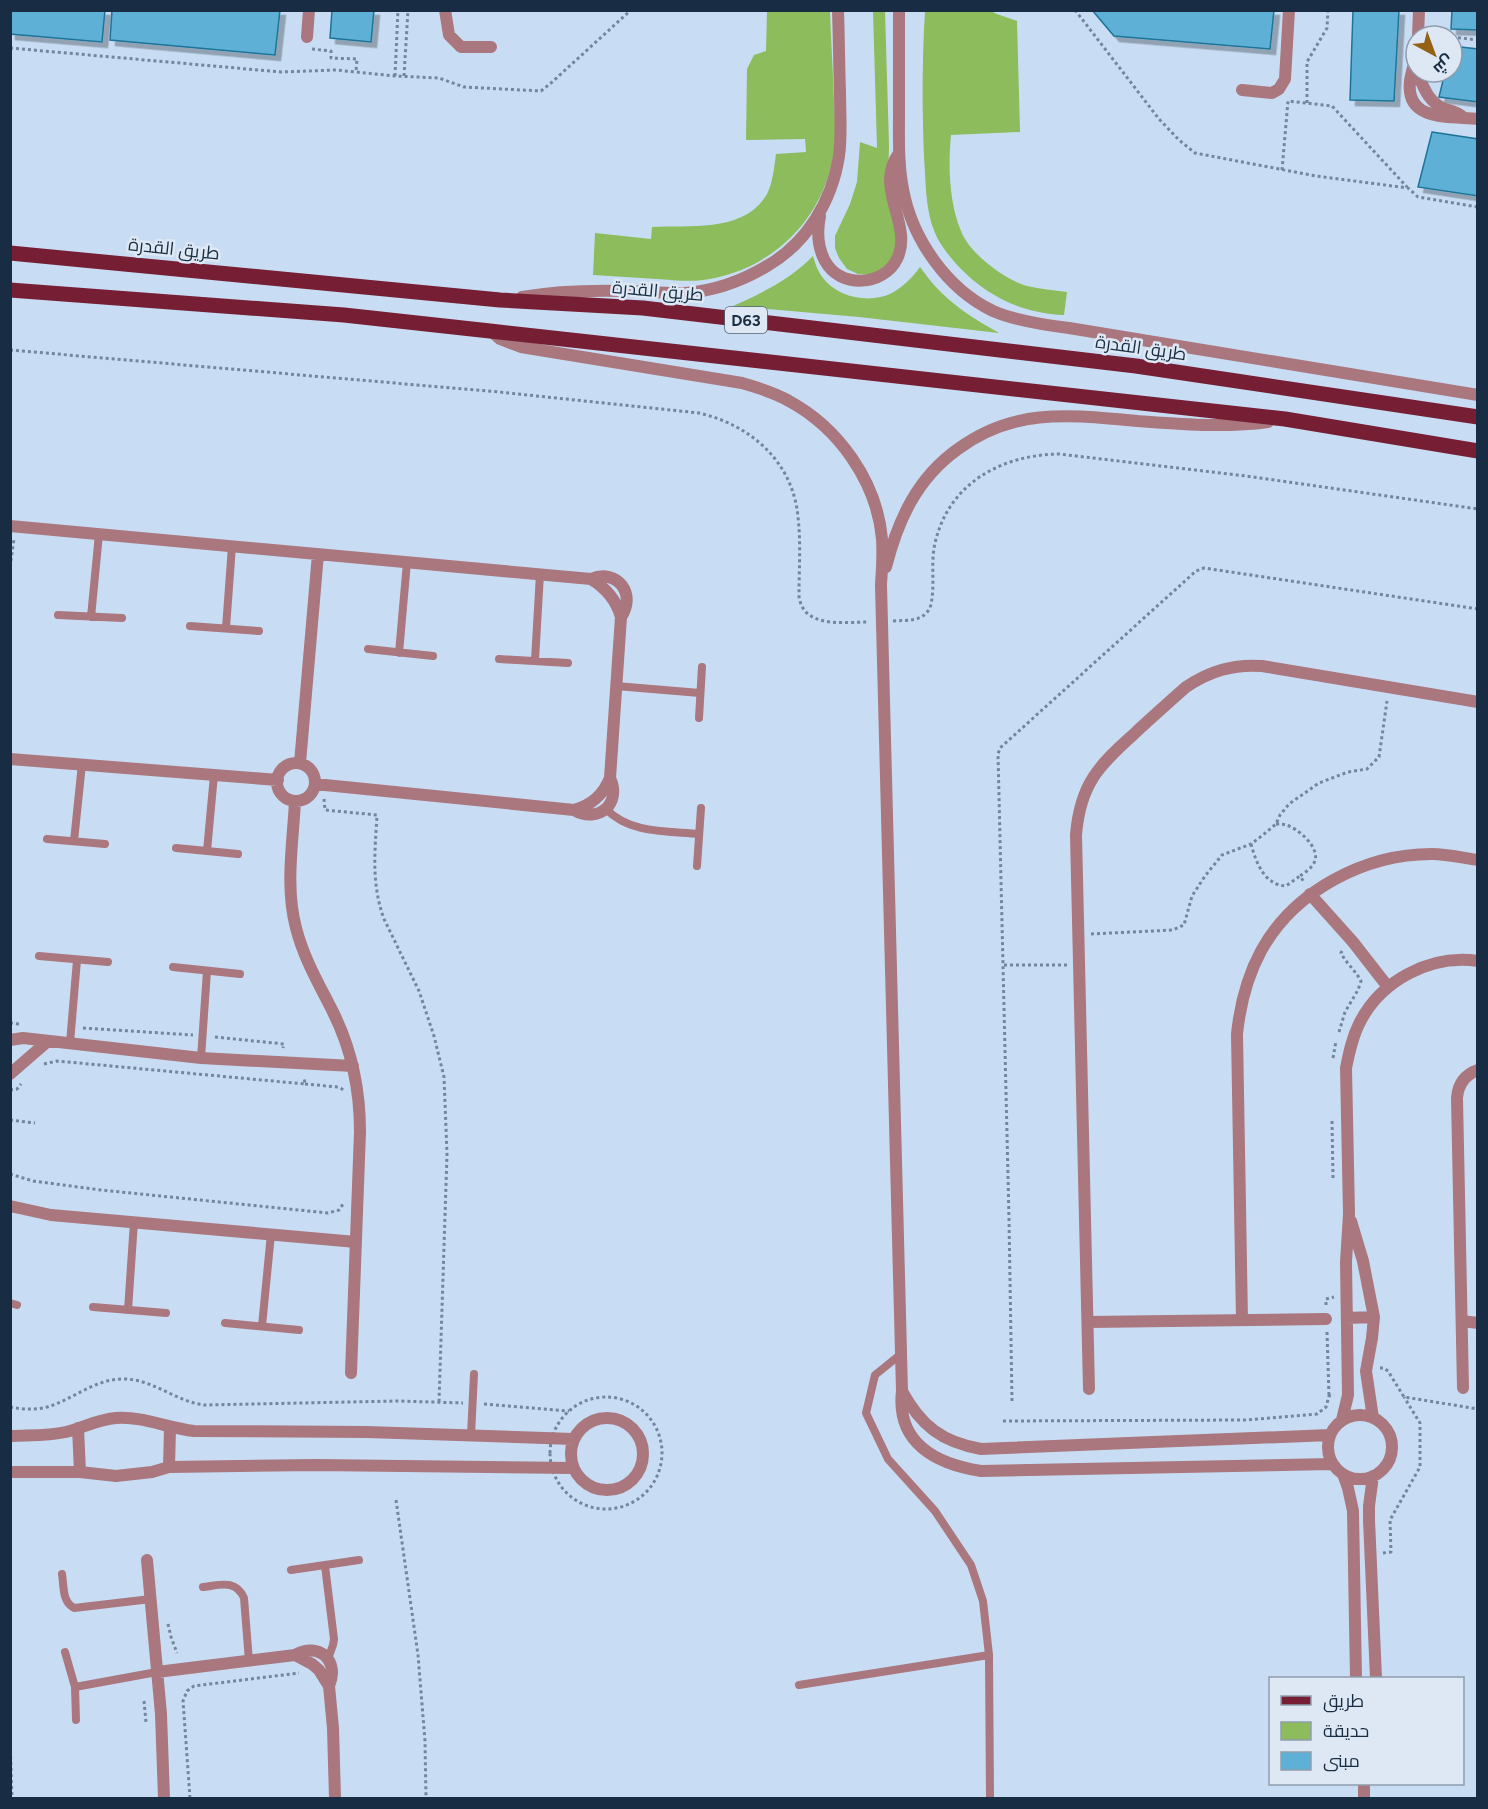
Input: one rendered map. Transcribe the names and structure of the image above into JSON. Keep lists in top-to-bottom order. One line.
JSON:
{"streets":{"main road":["طريق القدرة","D63"]},"legend":["طريق","حديقة","مبنى"],"north":"bottom right"}
